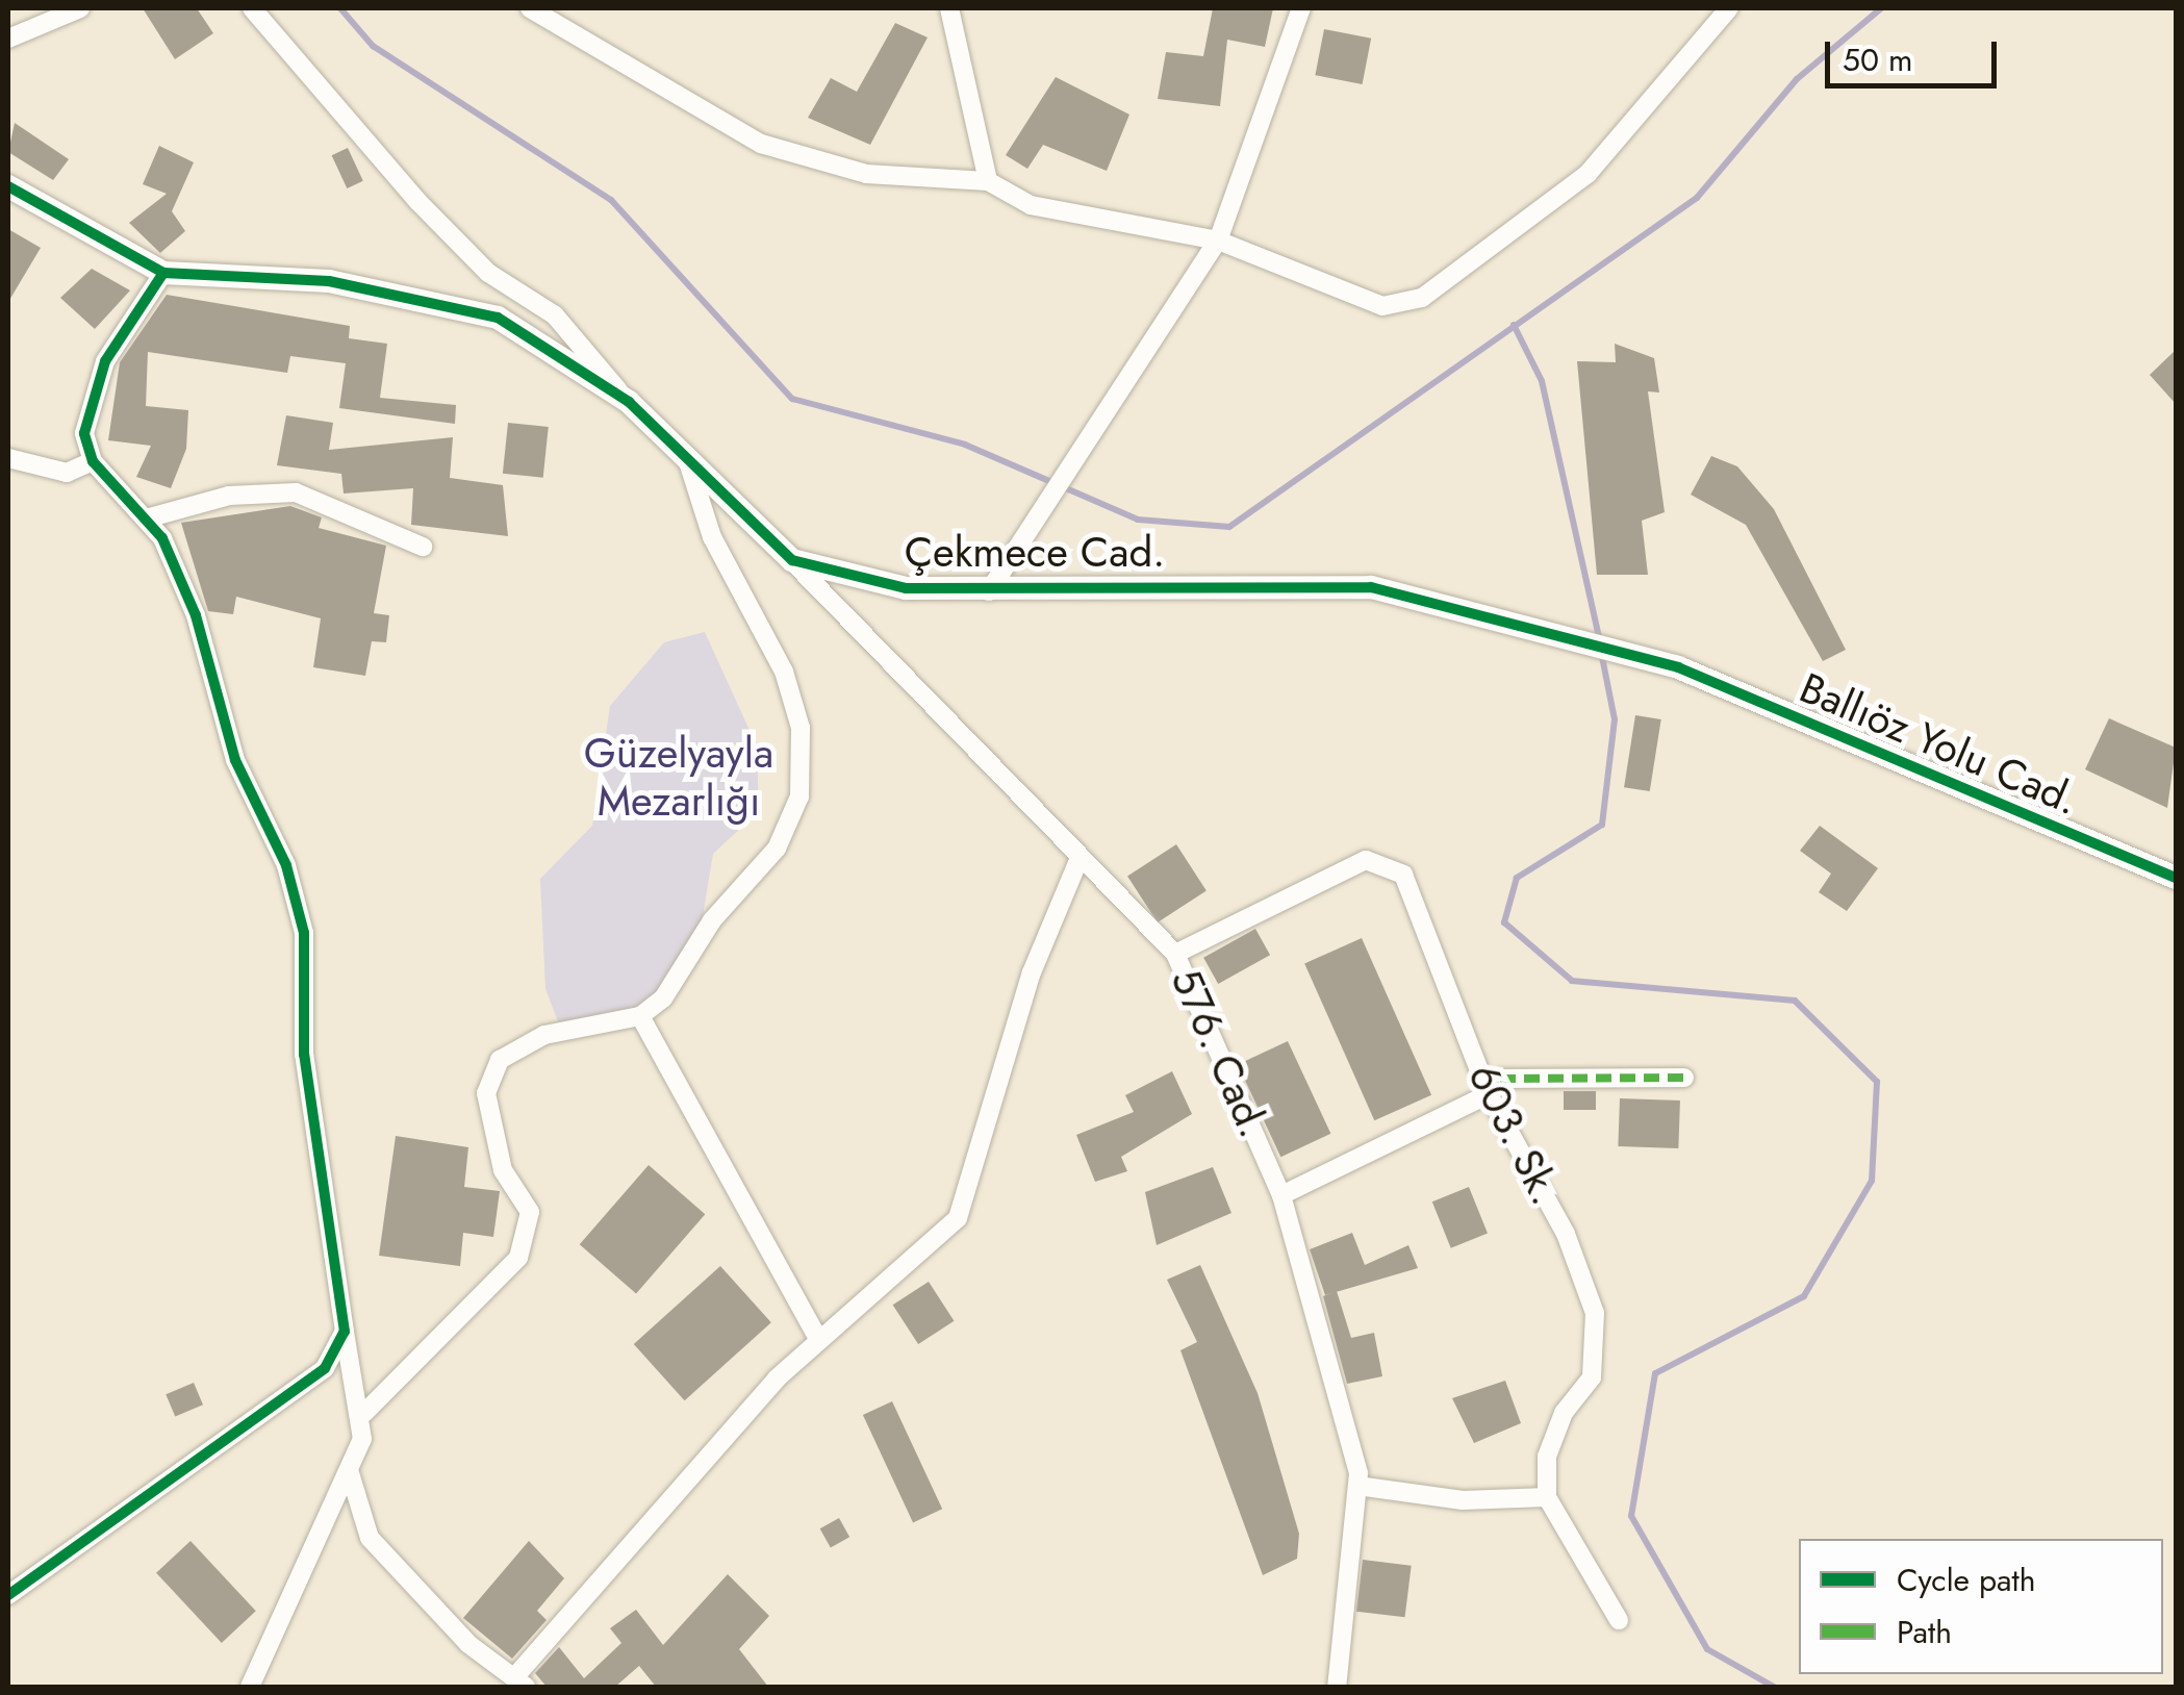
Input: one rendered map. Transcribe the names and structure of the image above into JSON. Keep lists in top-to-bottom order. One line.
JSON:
{"streets":{"street":["Çekmece Cad.","Ballıöz Yolu Cad.","576. Cad.","603. Sk."]},"crossings":[["Çekmece Cad.","Ballıöz Yolu Cad."],["Çekmece Cad.","576. Cad."],["576. Cad.","603. Sk."]],"parks":["Güzelyayla Mezarlığı"],"legend":["Cycle path","Path"],"scale_bar":"50 m"}
